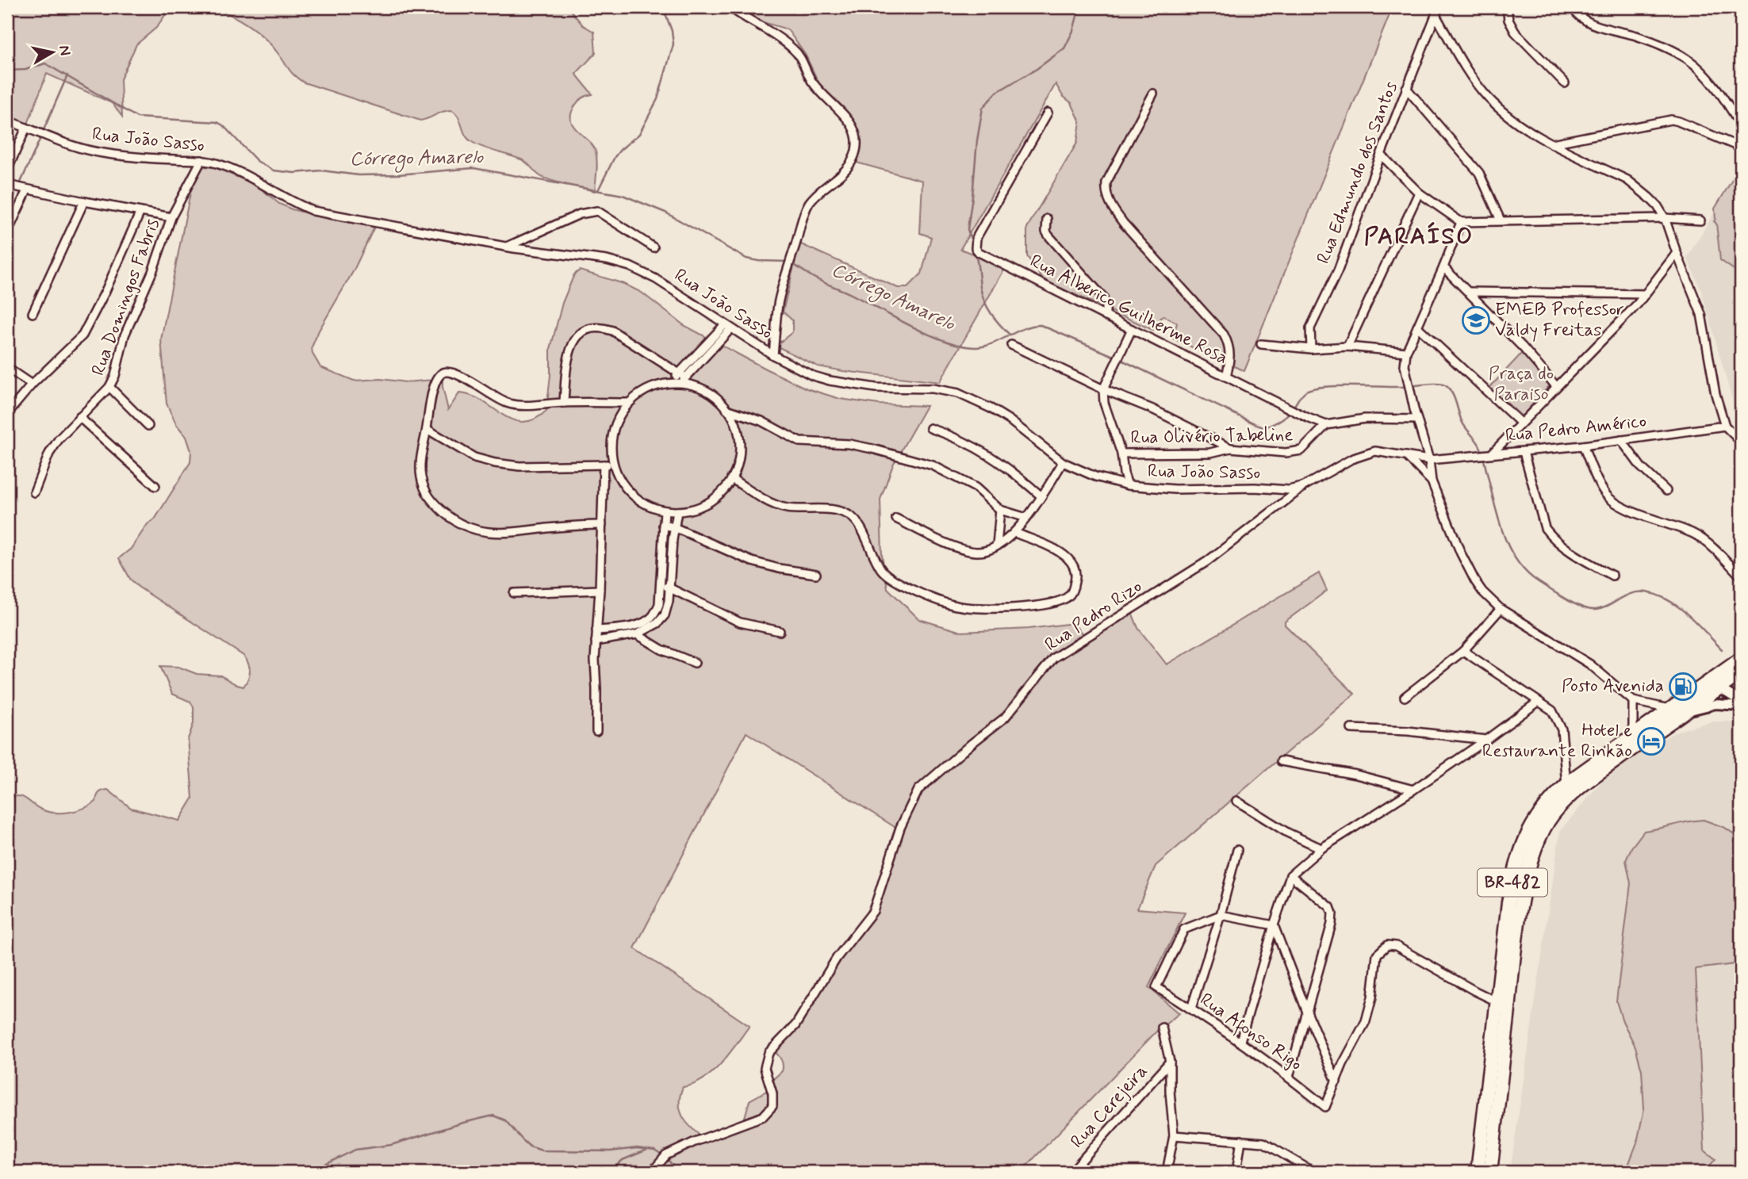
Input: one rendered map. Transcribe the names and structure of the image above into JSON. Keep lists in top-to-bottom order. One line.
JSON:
{"streets":{"highway":["BR-482"],"street":["Rua João Sasso","Rua Edmundo dos Santos","Rua Domingos Fabris","Rua Alberico Guilherme Rosa","Rua Pedro Américo","Rua Olivério Tabeline","Rua Pedro Rizo","Rua Afonso Rigo","Rua Cerejeira"]},"crossings":[["Rua João Sasso","Rua Domingos Fabris"],["Rua João Sasso","Rua Pedro Américo"],["Rua João Sasso","Rua Pedro Rizo"],["Rua Alberico Guilherme Rosa","Rua Olivério Tabeline"]],"districts":["PARAÍSO"],"water":["Córrego Amarelo"],"parks":["Praça do Paraiso"],"places":{"school or university":["EMEB Professor Valdy Freitas"],"fuel station":["Posto Avenida"],"hotel":["Hotel e Restaurante Rinkão"]},"north":"right"}
